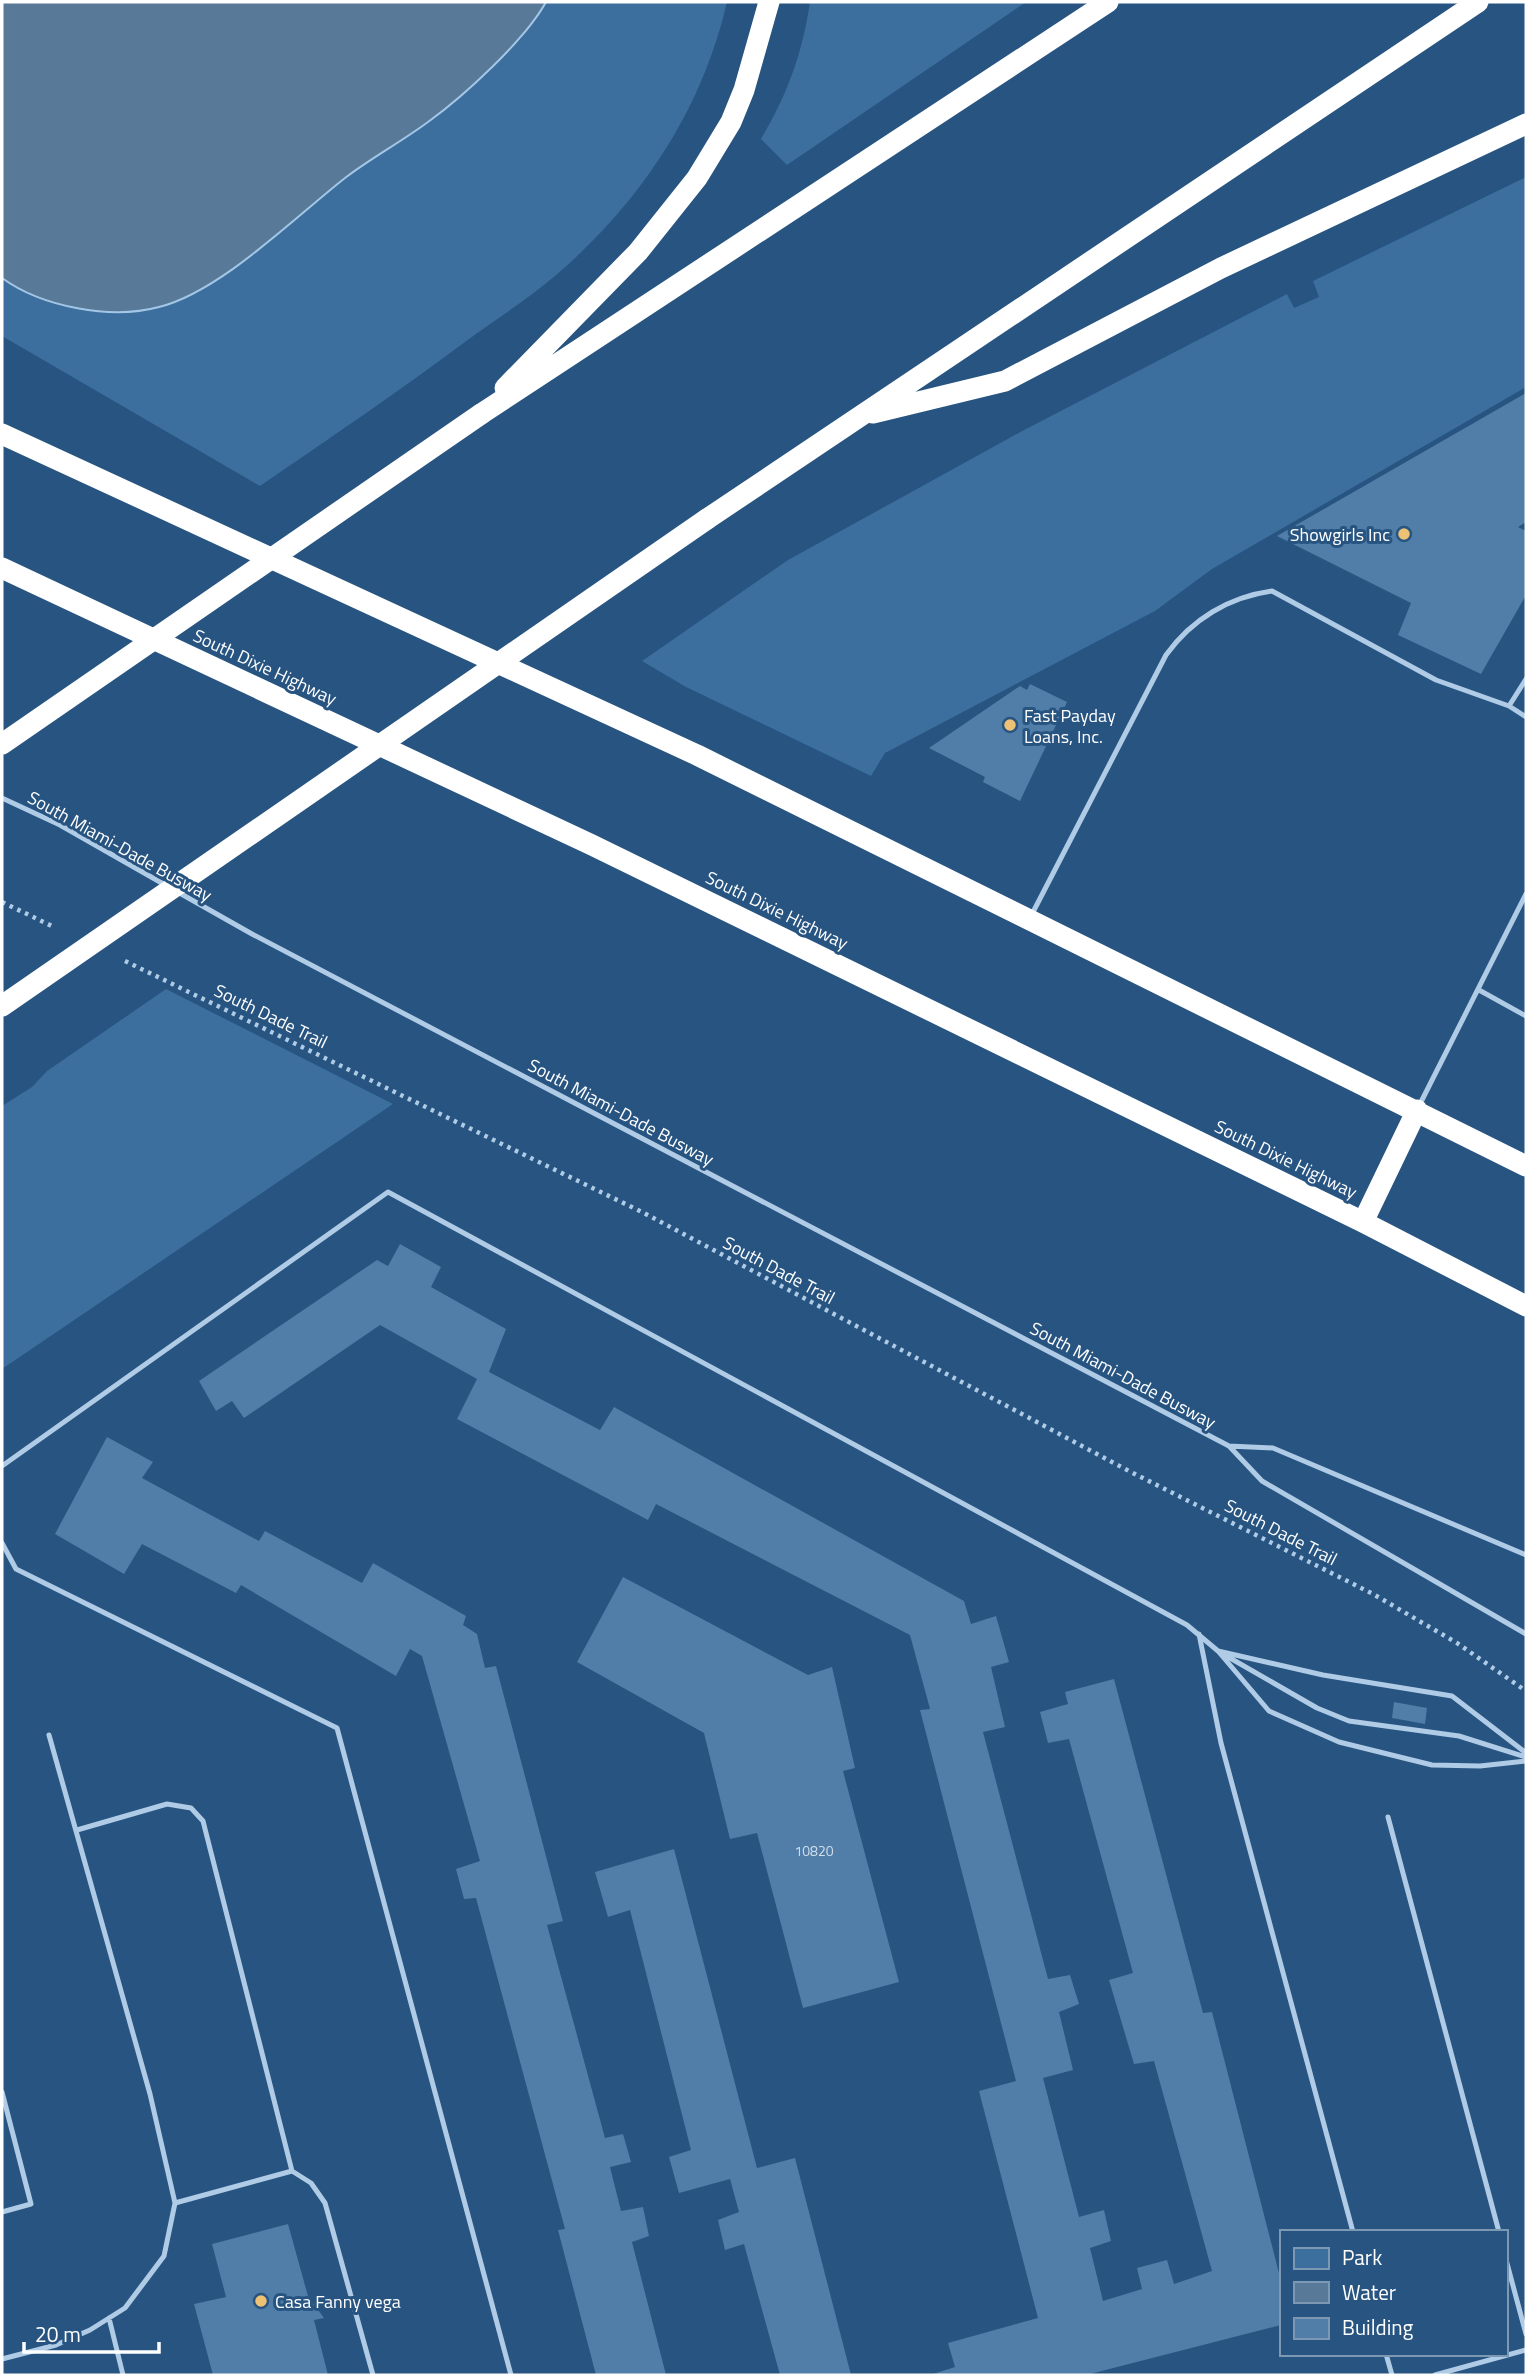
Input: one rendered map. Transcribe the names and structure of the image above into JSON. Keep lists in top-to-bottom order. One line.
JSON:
{"streets":{"highway":["South Dixie Highway"],"lane":["South Miami-Dade Busway"],"path":["South Dade Trail"]},"places":["Showgirls Inc","Fast Payday Loans, Inc.","Casa Fanny vega"],"house_numbers":["10820"],"legend":["Park","Water","Building"],"scale_bar":"20 m"}
